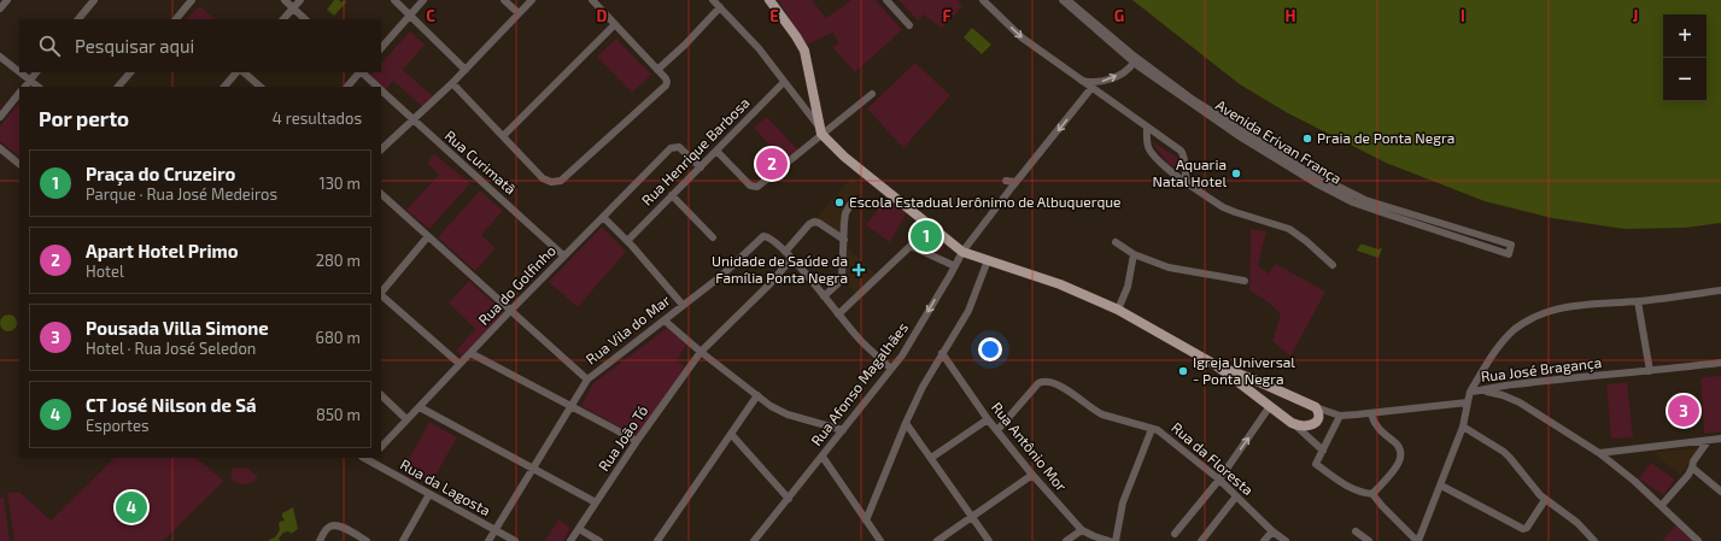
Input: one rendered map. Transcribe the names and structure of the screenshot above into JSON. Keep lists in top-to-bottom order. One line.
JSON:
{"streets":{"street":["Avenida Erivan França","Rua Henrique Barbosa","Rua Curimatã","Rua do Golfinho","Rua Vila do Mar","Rua José Bragança","Rua Afonso Magalhães","Rua João Tó","Rua Antônio Mor","Rua da Floresta","Rua da Lagosta"]},"crossings":[["Rua Henrique Barbosa","Rua do Golfinho"],["Rua Curimatã","Rua do Golfinho"],["Rua Vila do Mar","Rua da Lagosta"],["Rua Antônio Mor","Rua da Floresta"]],"places":{"other":["Praia de Ponta Negra","Aquaria Natal Hotel","Escola Estadual Jerônimo de Albuquerque","Igreja Universal - Ponta Negra"],"health":["Unidade de Saúde da Família Ponta Negra"]},"page":{"map_buttons":["+","−"],"search":"Pesquisar aqui","heading":["Por perto","4 resultados"],"pins":["2","1","3","4"],"list":[{"mark":"1","name":"Praça do Cruzeiro","note":"Parque · Rua José Medeiros","value":"130 m"},{"mark":"2","name":"Apart Hotel Primo","note":"Hotel","value":"280 m"},{"mark":"3","name":"Pousada Villa Simone","note":"Hotel · Rua José Seledon","value":"680 m"},{"mark":"4","name":"CT José Nilson de Sá","note":"Esportes","value":"850 m"}]},"grid":{"columns":["C","D","E","F","G","H","I","J"]}}
